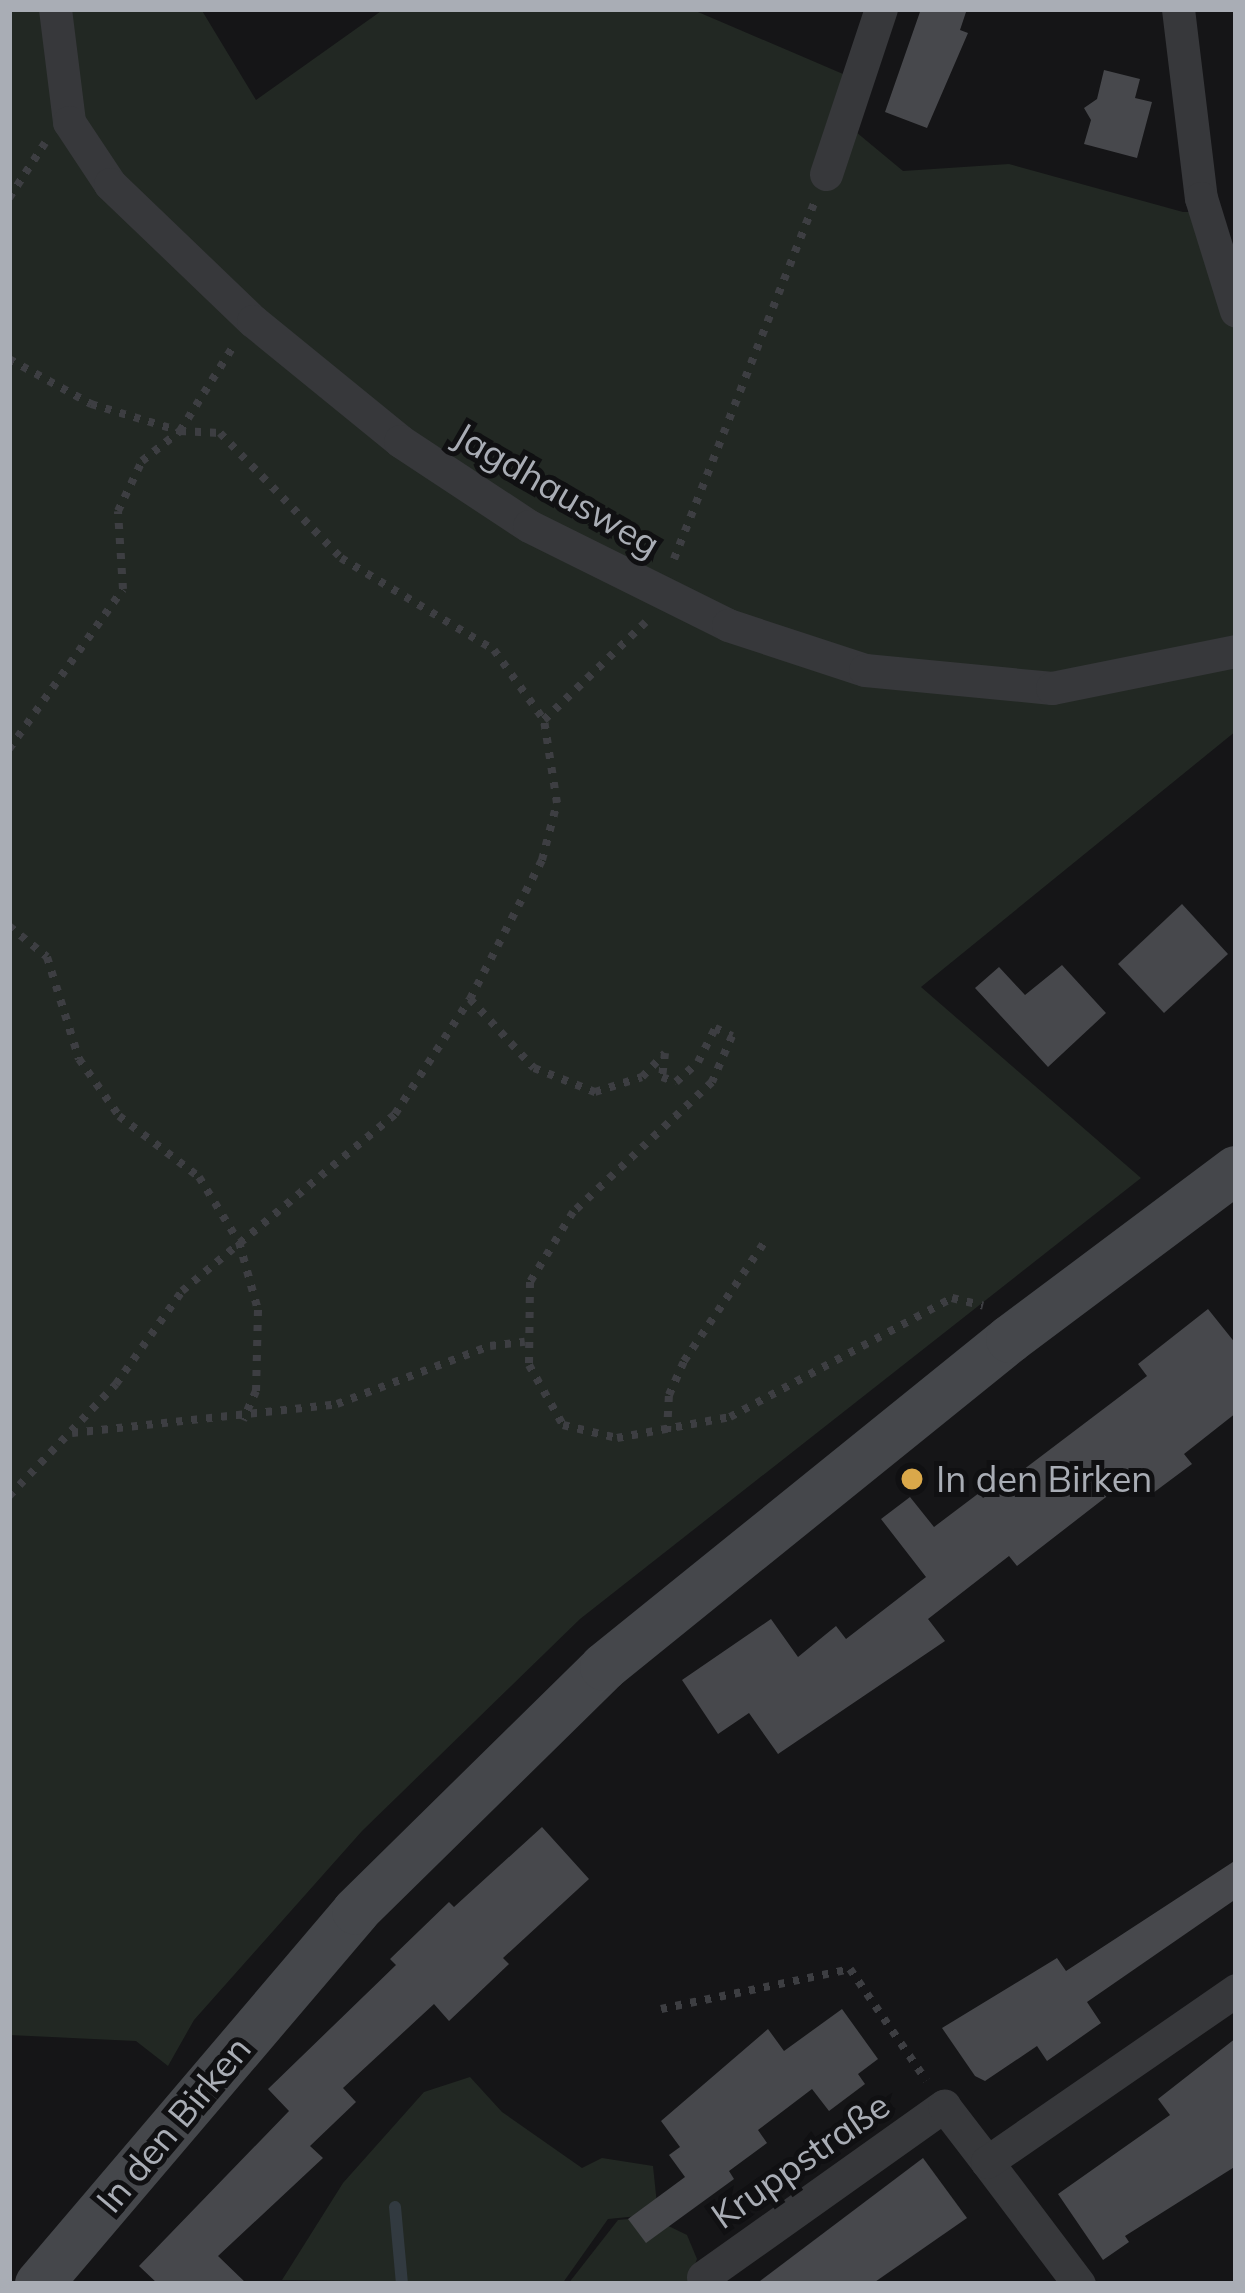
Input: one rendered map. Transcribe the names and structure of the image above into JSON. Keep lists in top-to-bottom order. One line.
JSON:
{"streets":{"street":["Jagdhausweg","In den Birken","Kruppstraße"]},"places":["In den Birken"]}
